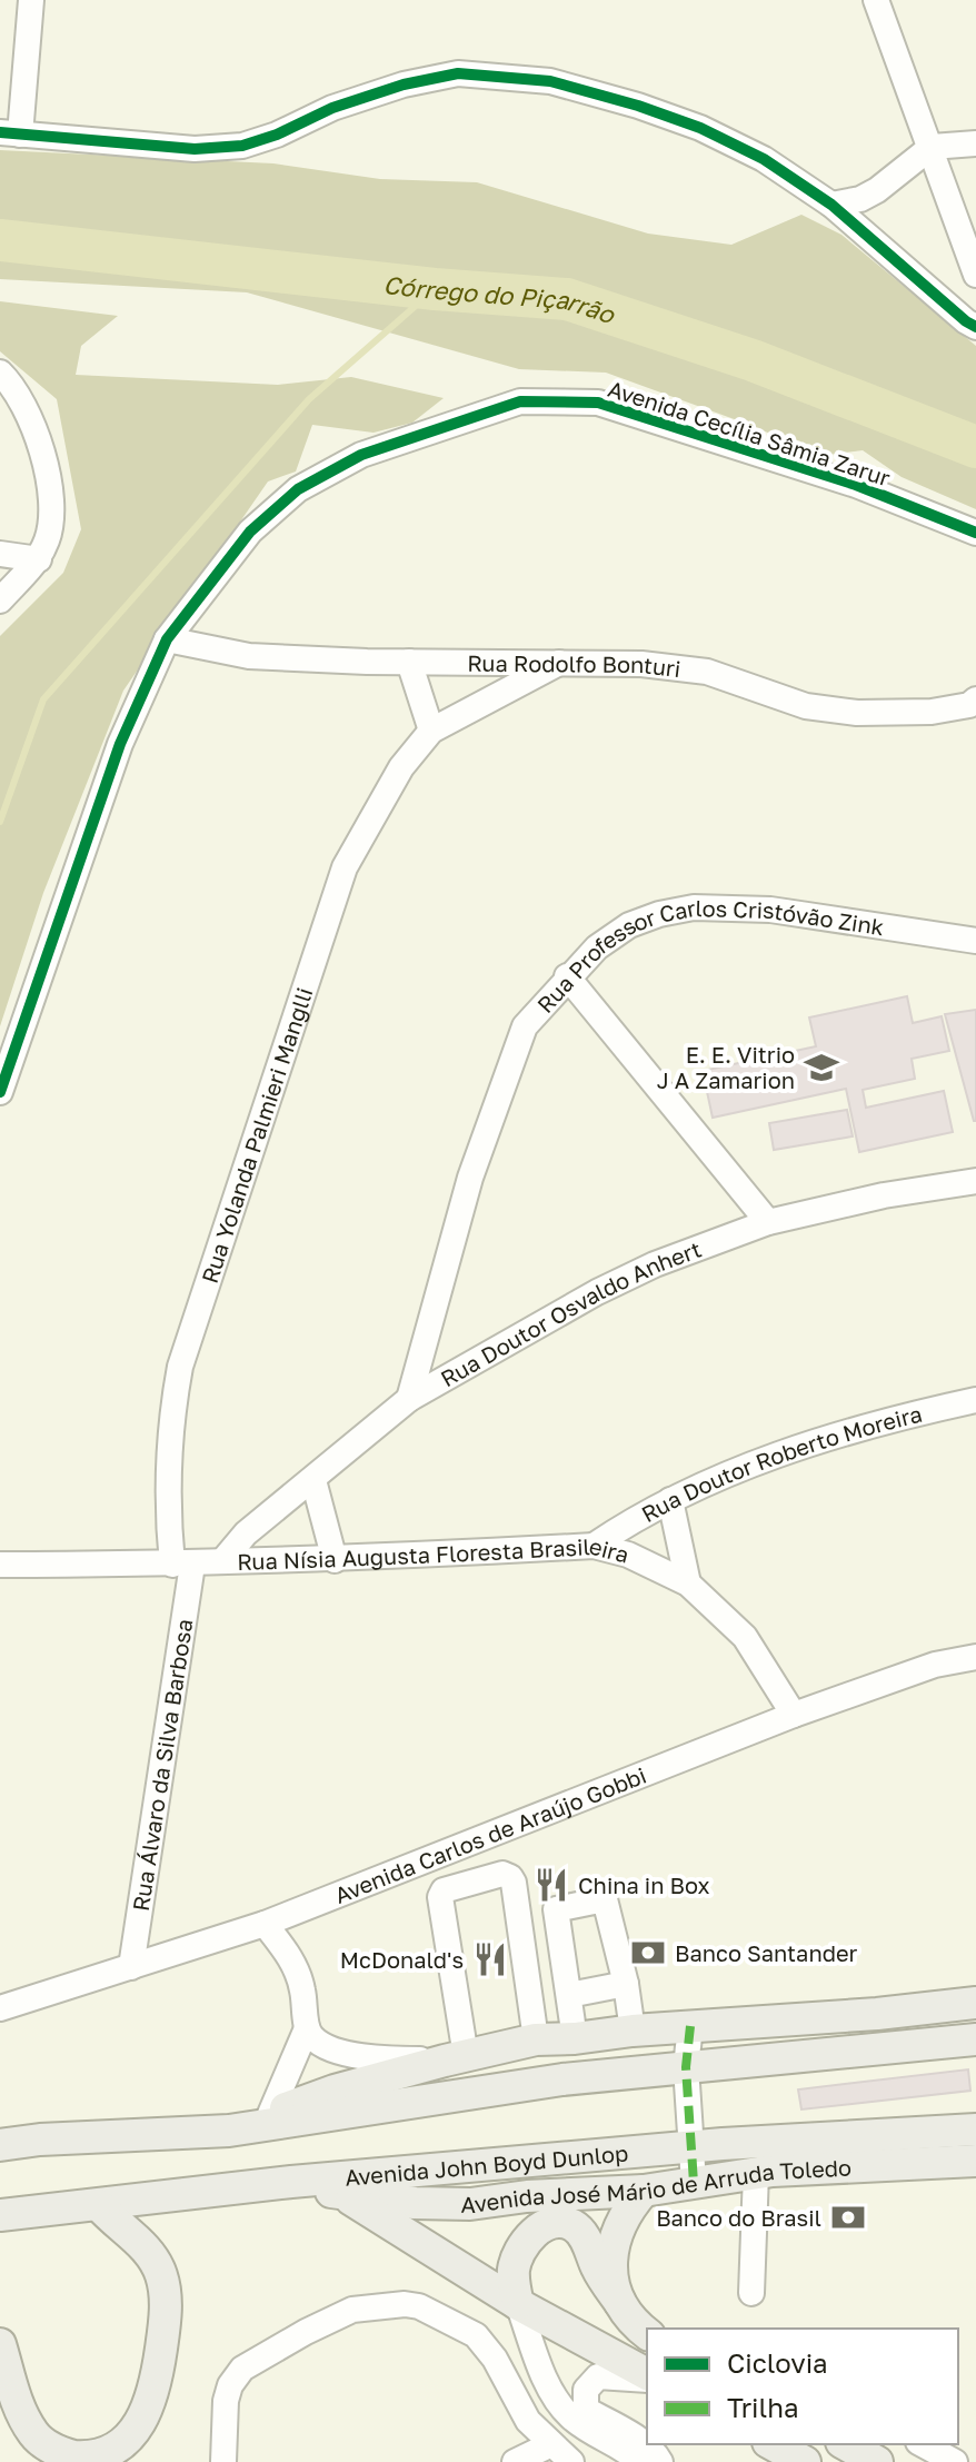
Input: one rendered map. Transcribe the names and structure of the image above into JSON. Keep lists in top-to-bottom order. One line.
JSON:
{"streets":{"main road":["Avenida John Boyd Dunlop","Avenida José Mário de Arruda Toledo"],"street":["Avenida Cecília Sâmia Zarur","Rua Rodolfo Bonturi","Rua Professor Carlos Cristóvão Zink","Rua Yolanda Palmieri Manglli","Rua Doutor Osvaldo Anhert","Rua Doutor Roberto Moreira","Rua Nísia Augusta Floresta Brasileira","Rua Álvaro da Silva Barbosa","Avenida Carlos de Araújo Gobbi"]},"crossings":[["Avenida Cecília Sâmia Zarur","Rua Rodolfo Bonturi"],["Rua Rodolfo Bonturi","Rua Yolanda Palmieri Manglli"],["Rua Professor Carlos Cristóvão Zink","Rua Doutor Osvaldo Anhert"],["Rua Yolanda Palmieri Manglli","Rua Nísia Augusta Floresta Brasileira"],["Rua Yolanda Palmieri Manglli","Rua Álvaro da Silva Barbosa"],["Rua Doutor Osvaldo Anhert","Rua Nísia Augusta Floresta Brasileira"],["Rua Doutor Roberto Moreira","Rua Nísia Augusta Floresta Brasileira"],["Rua Nísia Augusta Floresta Brasileira","Rua Álvaro da Silva Barbosa"],["Rua Nísia Augusta Floresta Brasileira","Avenida Carlos de Araújo Gobbi"],["Rua Álvaro da Silva Barbosa","Avenida Carlos de Araújo Gobbi"],["Avenida John Boyd Dunlop","Avenida José Mário de Arruda Toledo"]],"water":["Córrego do Piçarrão"],"places":{"school or university":["E. E. Vitrio J A Zamarion"],"restaurant":["China in Box","McDonald's"],"bank":["Banco Santander","Banco do Brasil"]},"legend":["Ciclovia","Trilha"]}
